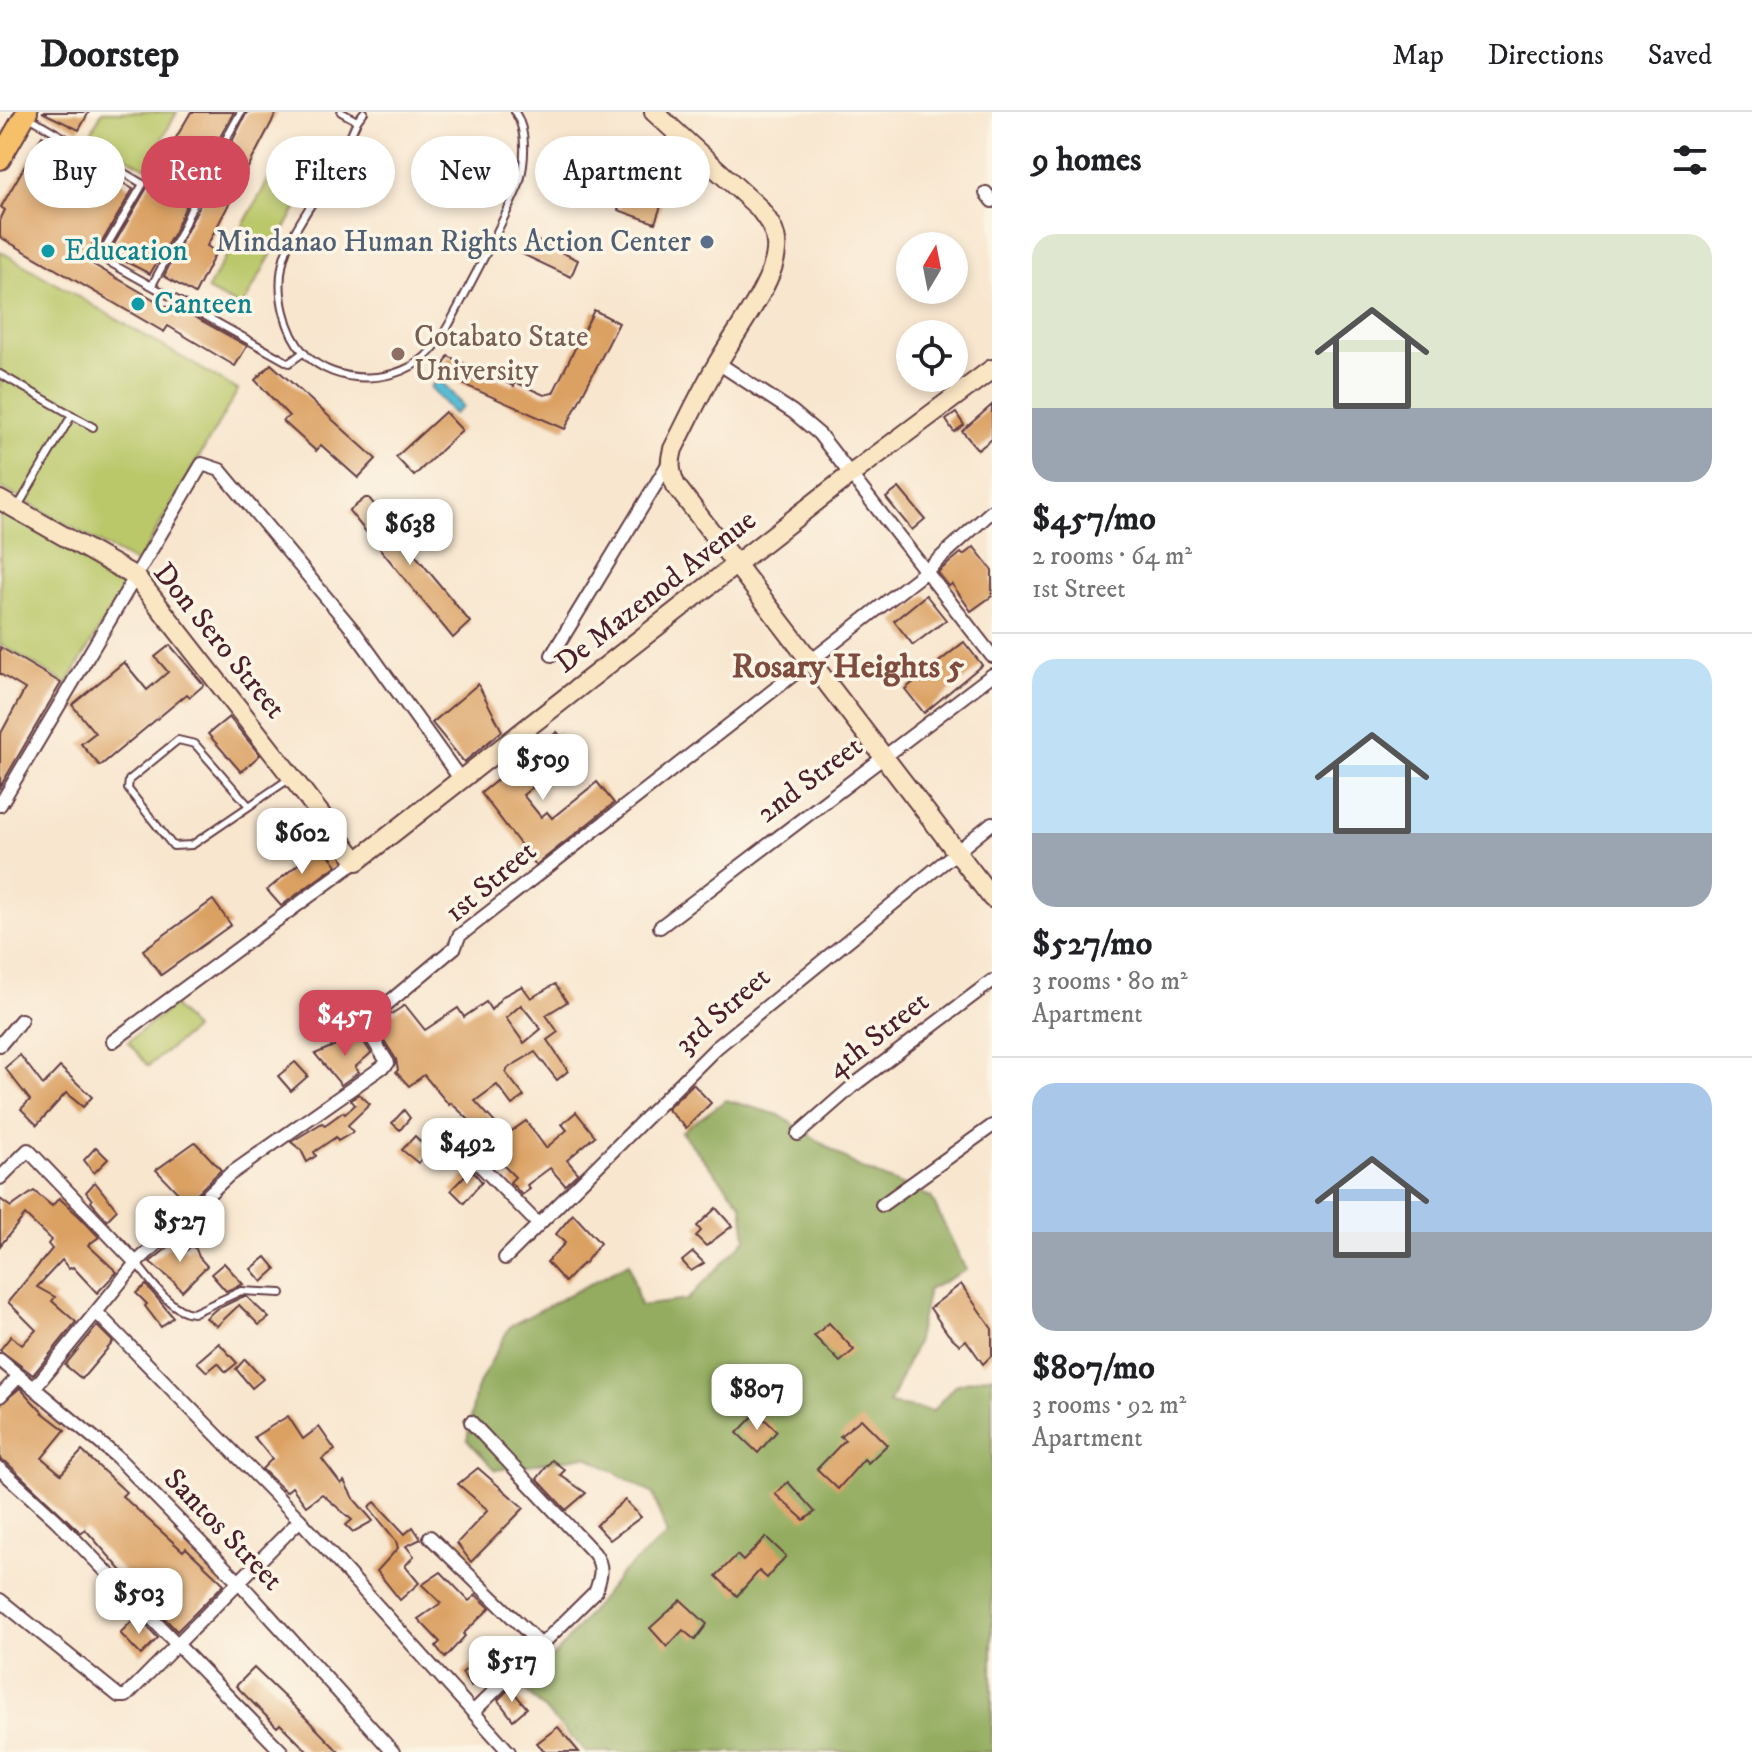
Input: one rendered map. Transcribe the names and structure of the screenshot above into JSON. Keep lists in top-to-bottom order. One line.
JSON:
{"streets":{"main road":["De Mazenod Avenue","Don Sero Street"],"street":["2nd Street","1st Street","3rd Street","4th Street","Santos Street"]},"crossings":[["De Mazenod Avenue","Don Sero Street"]],"districts":["Rosary Heights 5"],"places":["Mindanao Human Rights Action Center","Education","Canteen","Cotabato State University"],"north":"top","page":{"header":"Doorstep","nav":["Map","Directions","Saved"],"heading":"9 homes","chip":["Buy","Rent","Filters","New","Apartment"],"list":[{"name":"$457/mo","note":"2 rooms · 64 m² · 1st Street"},{"name":"$527/mo","note":"3 rooms · 80 m² · Apartment"},{"name":"$807/mo","note":"3 rooms · 92 m² · Apartment"}],"price":["$638","$509","$602","$457","$492","$527","$807","$503","$517"]}}
